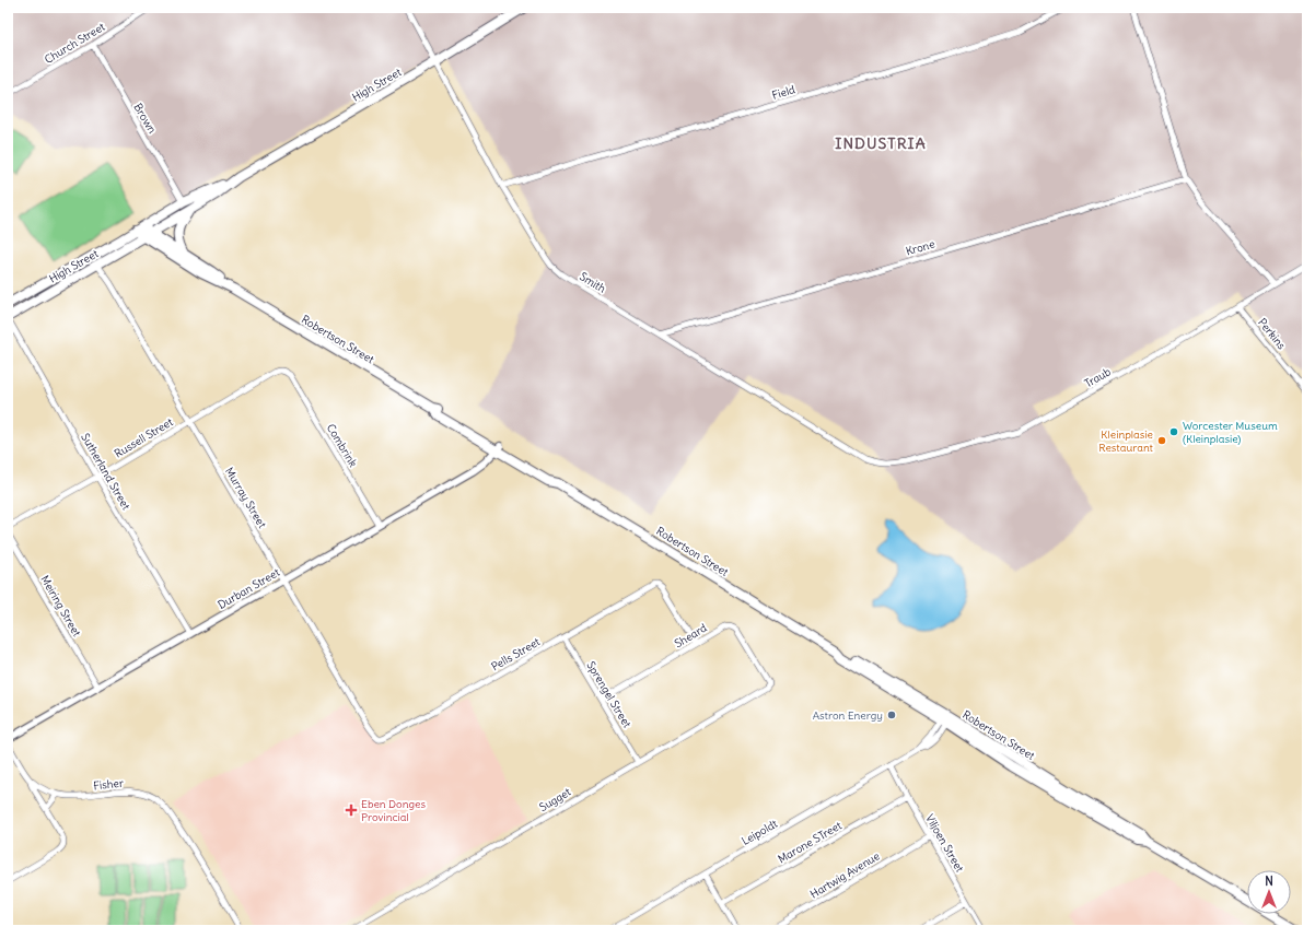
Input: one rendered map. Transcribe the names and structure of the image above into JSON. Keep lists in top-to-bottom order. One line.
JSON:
{"streets":{"main road":["High Street","Robertson Street"],"street":["Church Street","Field","Brown","Krone","Smith","Perkins","Traub","Russell Street","Combrink","Sutherland Street","Murray Street","Durban Street","Meiring Street","Sheard","Pells Street","Sprengel Street","Fisher","Sugget","Leipoldt","Marone STreet","Viljoen Street","Hartwig Avenue"]},"crossings":[["Church Street","Brown"],["High Street","Brown"],["High Street","Smith"],["High Street","Robertson Street"],["High Street","Sutherland Street"],["High Street","Murray Street"],["Field","Smith"],["Krone","Smith"],["Smith","Traub"],["Perkins","Traub"],["Robertson Street","Durban Street"],["Robertson Street","Leipoldt"],["Russell Street","Combrink"],["Russell Street","Sutherland Street"],["Russell Street","Murray Street"],["Combrink","Durban Street"],["Sutherland Street","Durban Street"],["Murray Street","Durban Street"],["Murray Street","Pells Street"],["Durban Street","Meiring Street"],["Sheard","Pells Street"],["Sheard","Sprengel Street"],["Sheard","Sugget"],["Pells Street","Sprengel Street"],["Sprengel Street","Sugget"],["Leipoldt","Viljoen Street"],["Marone STreet","Viljoen Street"],["Viljoen Street","Hartwig Avenue"]],"districts":["INDUSTRIA"],"places":{"other":["Worcester Museum (Kleinplasie)","Kleinplasie Restaurant","Astron Energy"],"health":["Eben Donges Provincial"]},"north":"top"}
